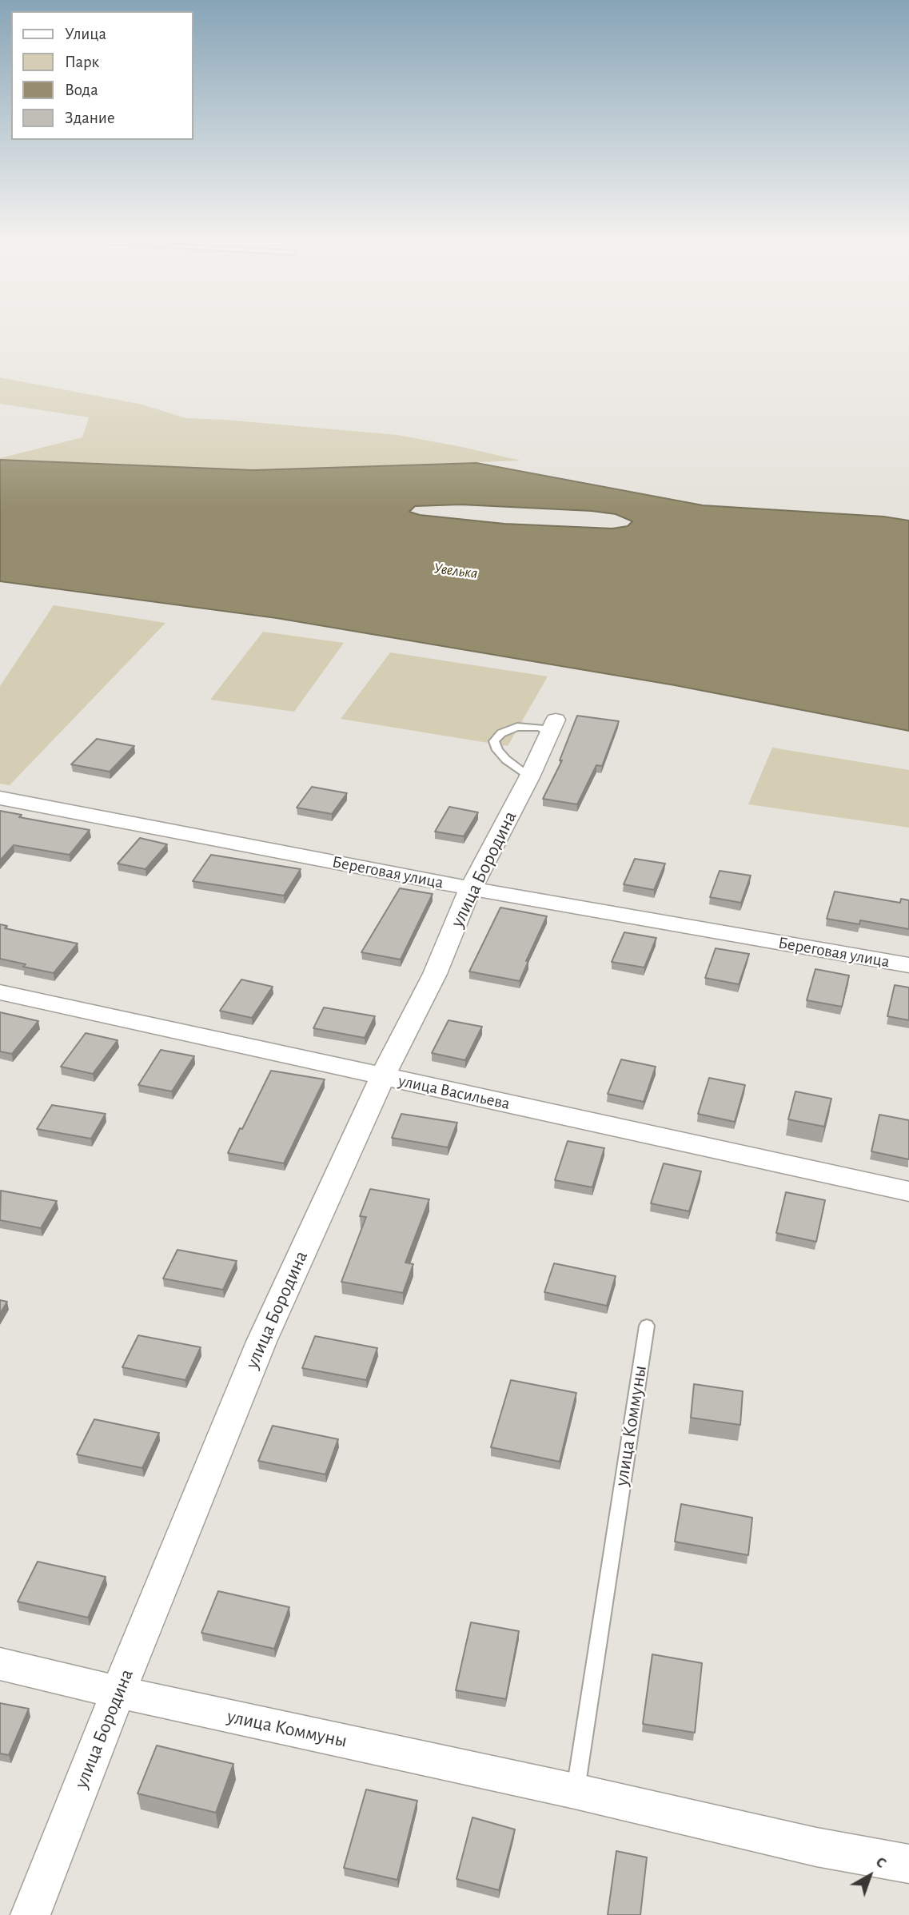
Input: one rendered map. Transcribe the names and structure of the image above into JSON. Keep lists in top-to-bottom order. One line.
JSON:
{"streets":{"street":["улица Бородина","Береговая улица","улица Васильева","улица Коммуны"]},"crossings":[["улица Бородина","Береговая улица"],["улица Бородина","улица Васильева"],["улица Бородина","улица Коммуны"]],"water":["Увелька"],"legend":["Улица","Парк","Вода","Здание"],"north":"top right"}
